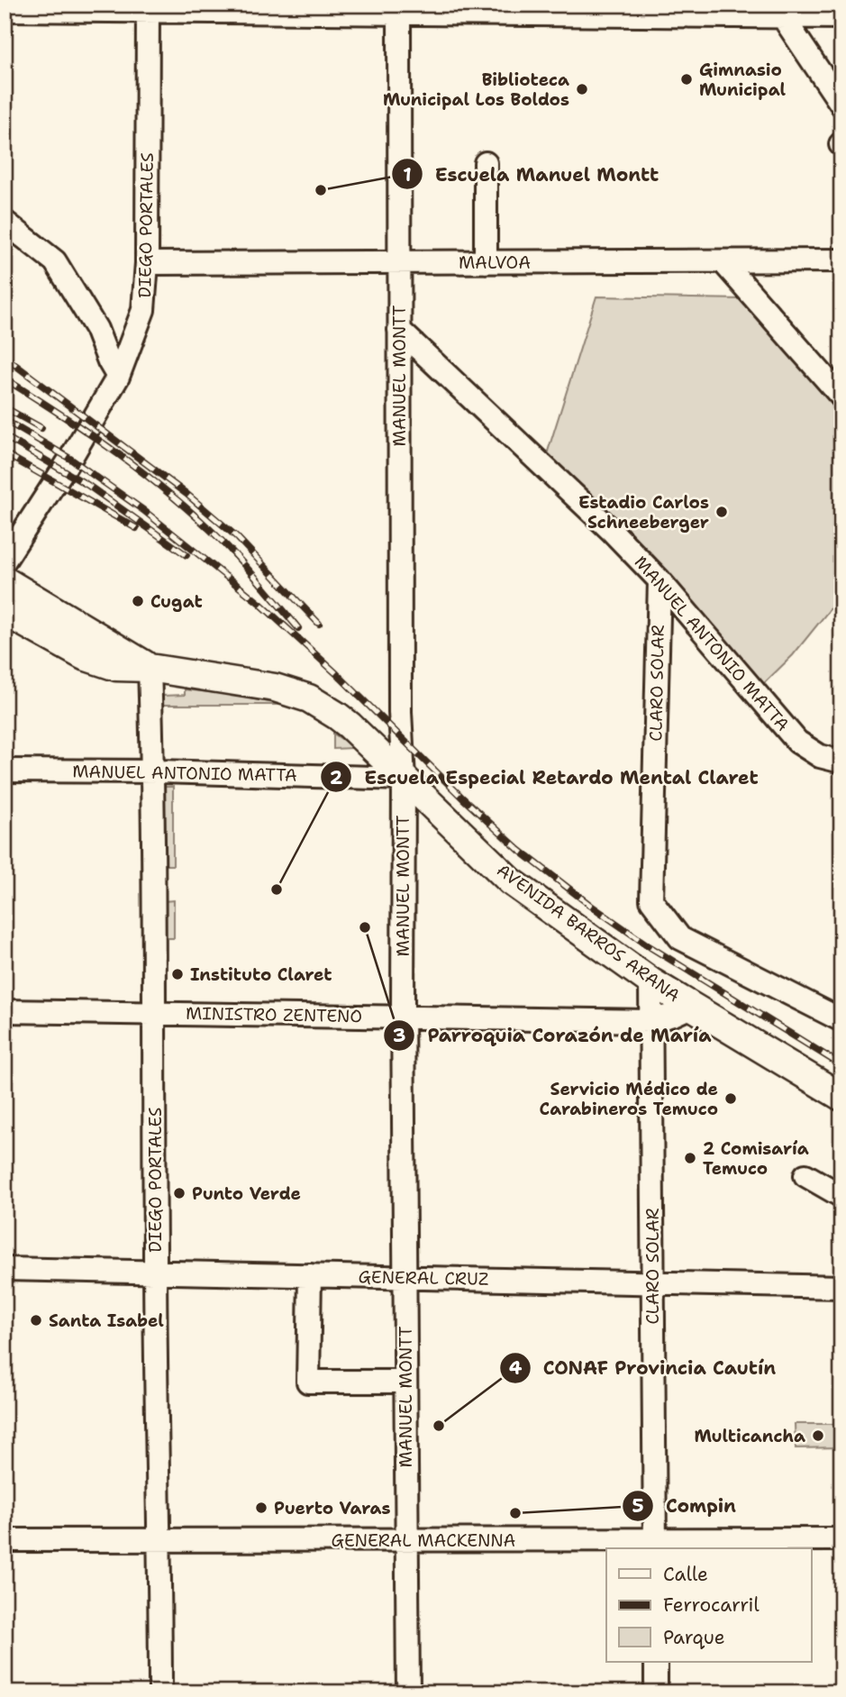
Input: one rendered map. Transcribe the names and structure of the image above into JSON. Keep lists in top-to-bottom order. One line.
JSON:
{"streets":{"main road":["AVENIDA BARROS ARANA"],"street":["DIEGO PORTALES","MALVOA","MANUEL MONTT","MANUEL ANTONIO MATTA","CLARO SOLAR","MINISTRO ZENTENO","GENERAL CRUZ","GENERAL MACKENNA"]},"crossings":[["DIEGO PORTALES","MALVOA"],["DIEGO PORTALES","MANUEL ANTONIO MATTA"],["DIEGO PORTALES","AVENIDA BARROS ARANA"],["DIEGO PORTALES","MINISTRO ZENTENO"],["DIEGO PORTALES","GENERAL CRUZ"],["DIEGO PORTALES","GENERAL MACKENNA"],["MALVOA","MANUEL MONTT"],["MANUEL MONTT","MANUEL ANTONIO MATTA"],["MANUEL MONTT","AVENIDA BARROS ARANA"],["MANUEL MONTT","MINISTRO ZENTENO"],["MANUEL MONTT","GENERAL CRUZ"],["MANUEL MONTT","GENERAL MACKENNA"],["MANUEL ANTONIO MATTA","CLARO SOLAR"],["MANUEL ANTONIO MATTA","AVENIDA BARROS ARANA"],["CLARO SOLAR","AVENIDA BARROS ARANA"],["CLARO SOLAR","MINISTRO ZENTENO"],["CLARO SOLAR","GENERAL CRUZ"],["CLARO SOLAR","GENERAL MACKENNA"],["AVENIDA BARROS ARANA","MINISTRO ZENTENO"]],"places":["Gimnasio Municipal","Biblioteca Municipal Los Boldos","Escuela Manuel Montt","Estadio Carlos Schneeberger","Cugat","Escuela Especial Retardo Mental Claret","Parroquia Corazón de María","Instituto Claret","Servicio Médico de Carabineros Temuco","2 Comisaría Temuco","Punto Verde","Santa Isabel","CONAF Provincia Cautín","Multicancha","Puerto Varas","Compin"],"legend":["Calle","Ferrocarril","Parque"]}
